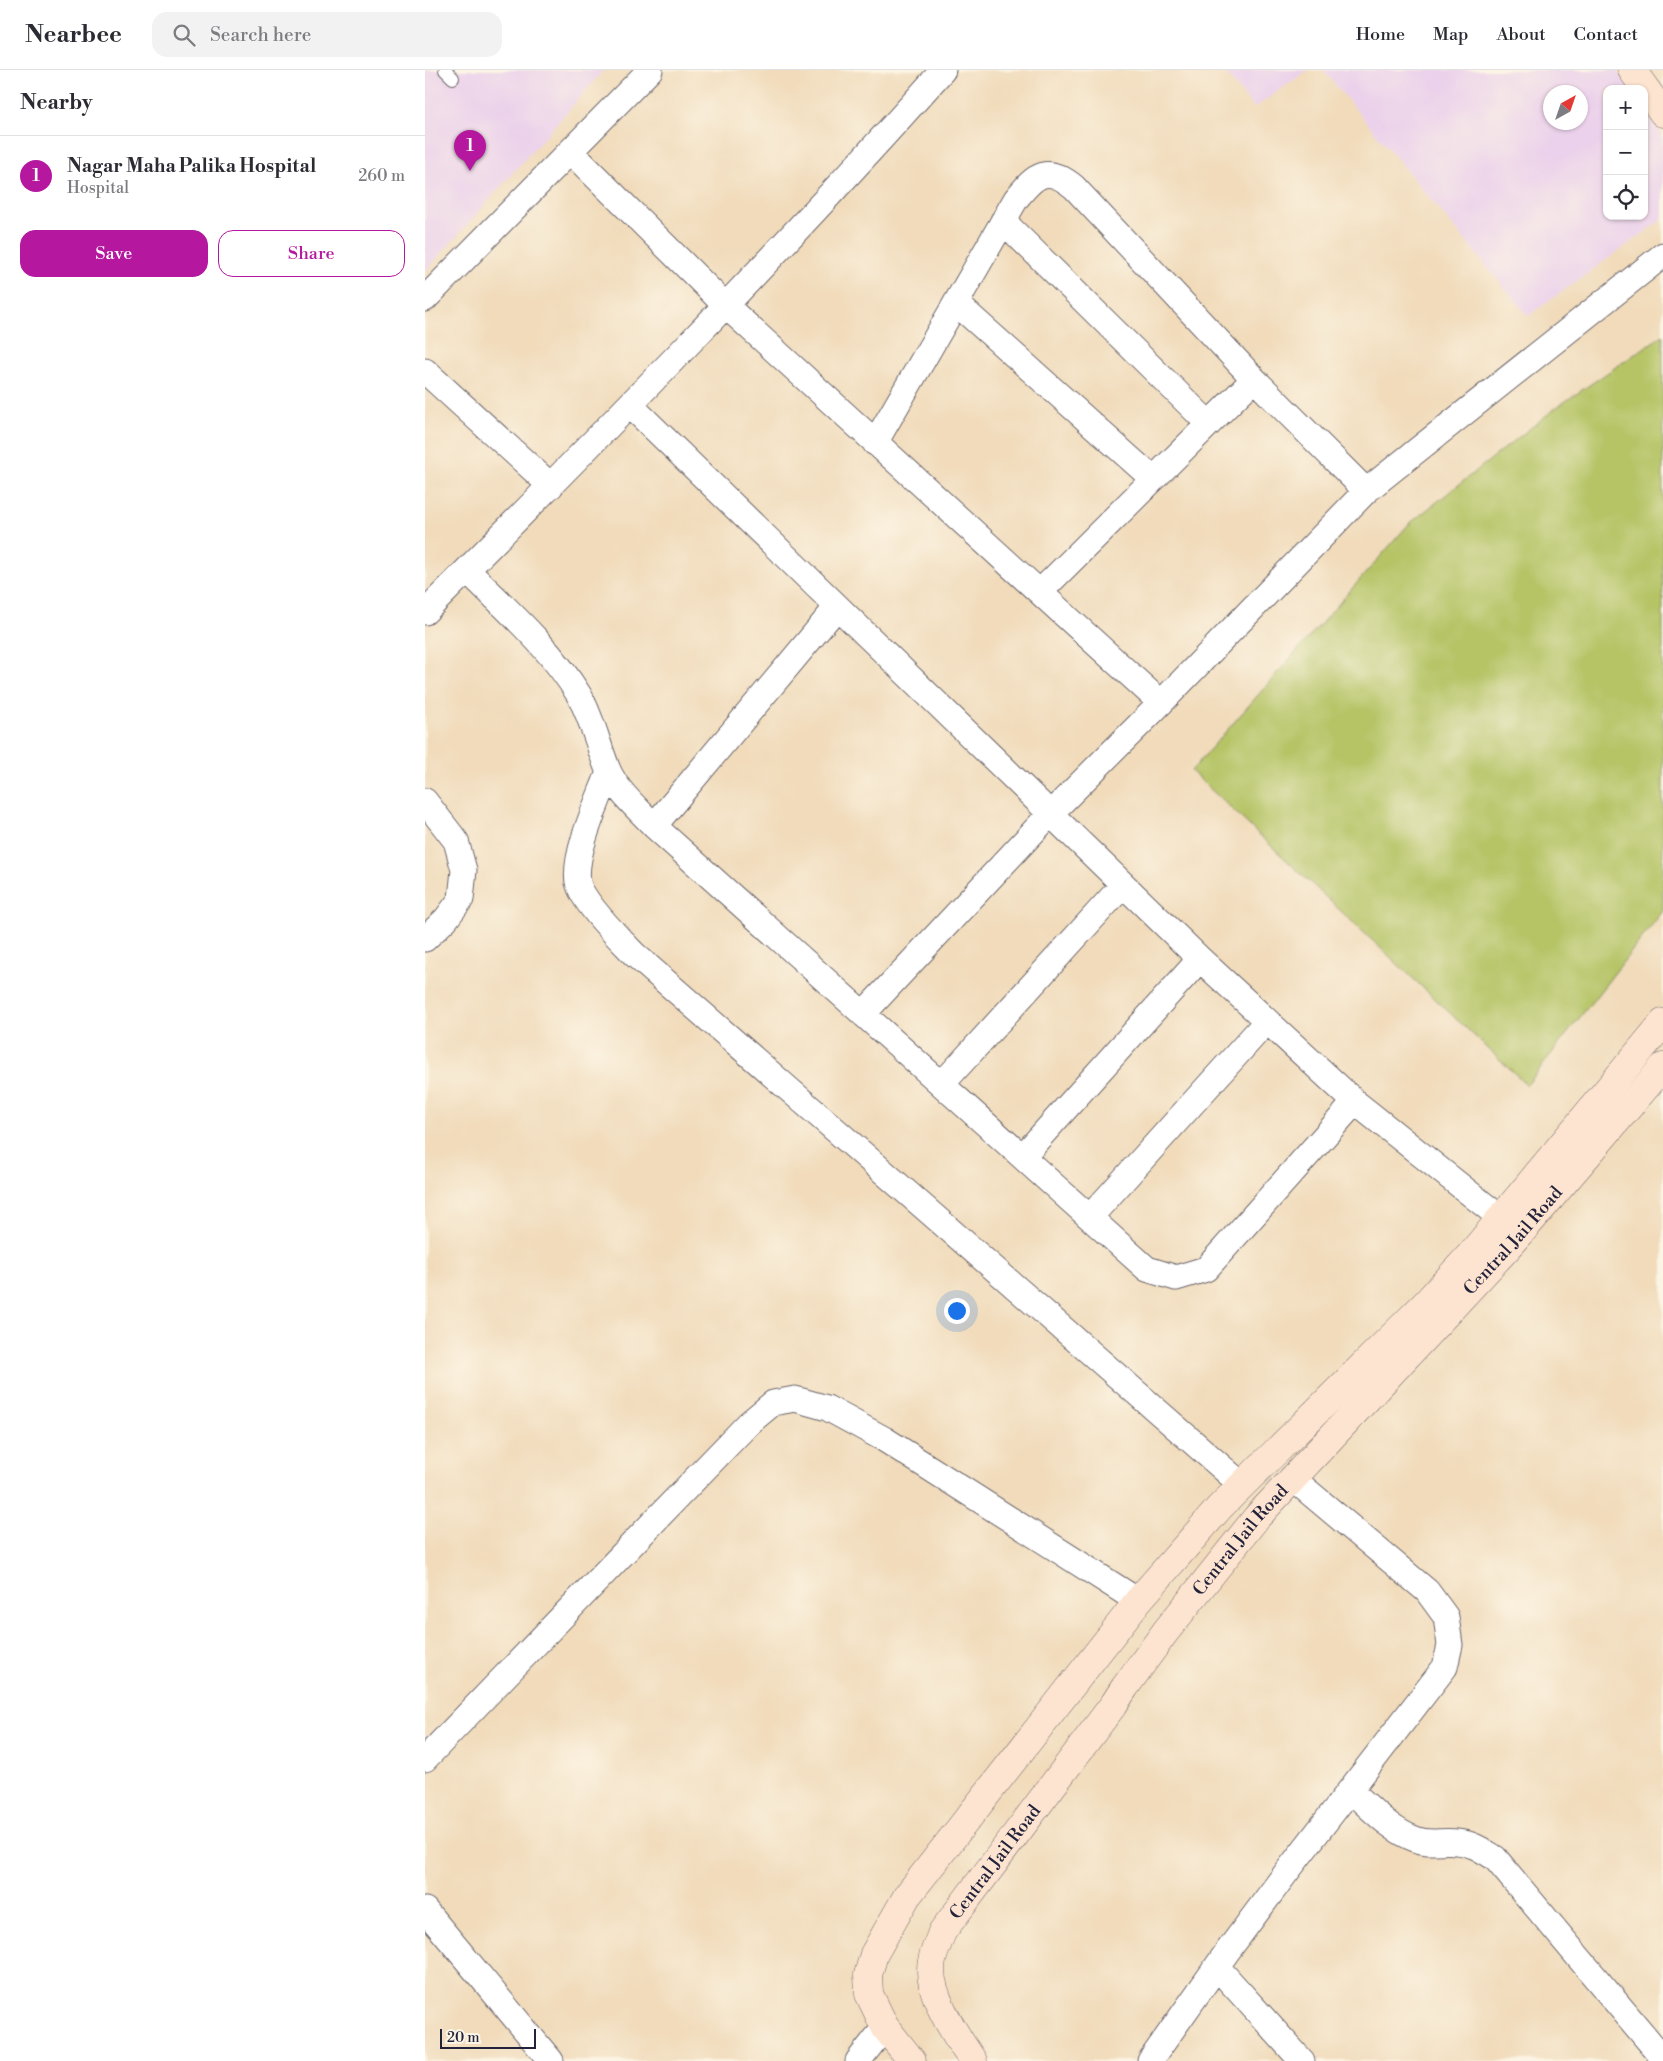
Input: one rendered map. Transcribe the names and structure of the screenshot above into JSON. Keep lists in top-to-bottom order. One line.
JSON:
{"streets":{"street":["Central Jail Road"]},"scale_bar":"20 m","north":"top right","page":{"header":"Nearbee","search":"Search here","nav":["Home","Map","About","Contact"],"heading":"Nearby","map_buttons":["+","−"],"pins":"1","list":[{"mark":"1","name":"Nagar Maha Palika Hospital","note":"Hospital","value":"260 m"}],"buttons":["Save","Share"],"scale":"20 m"}}
